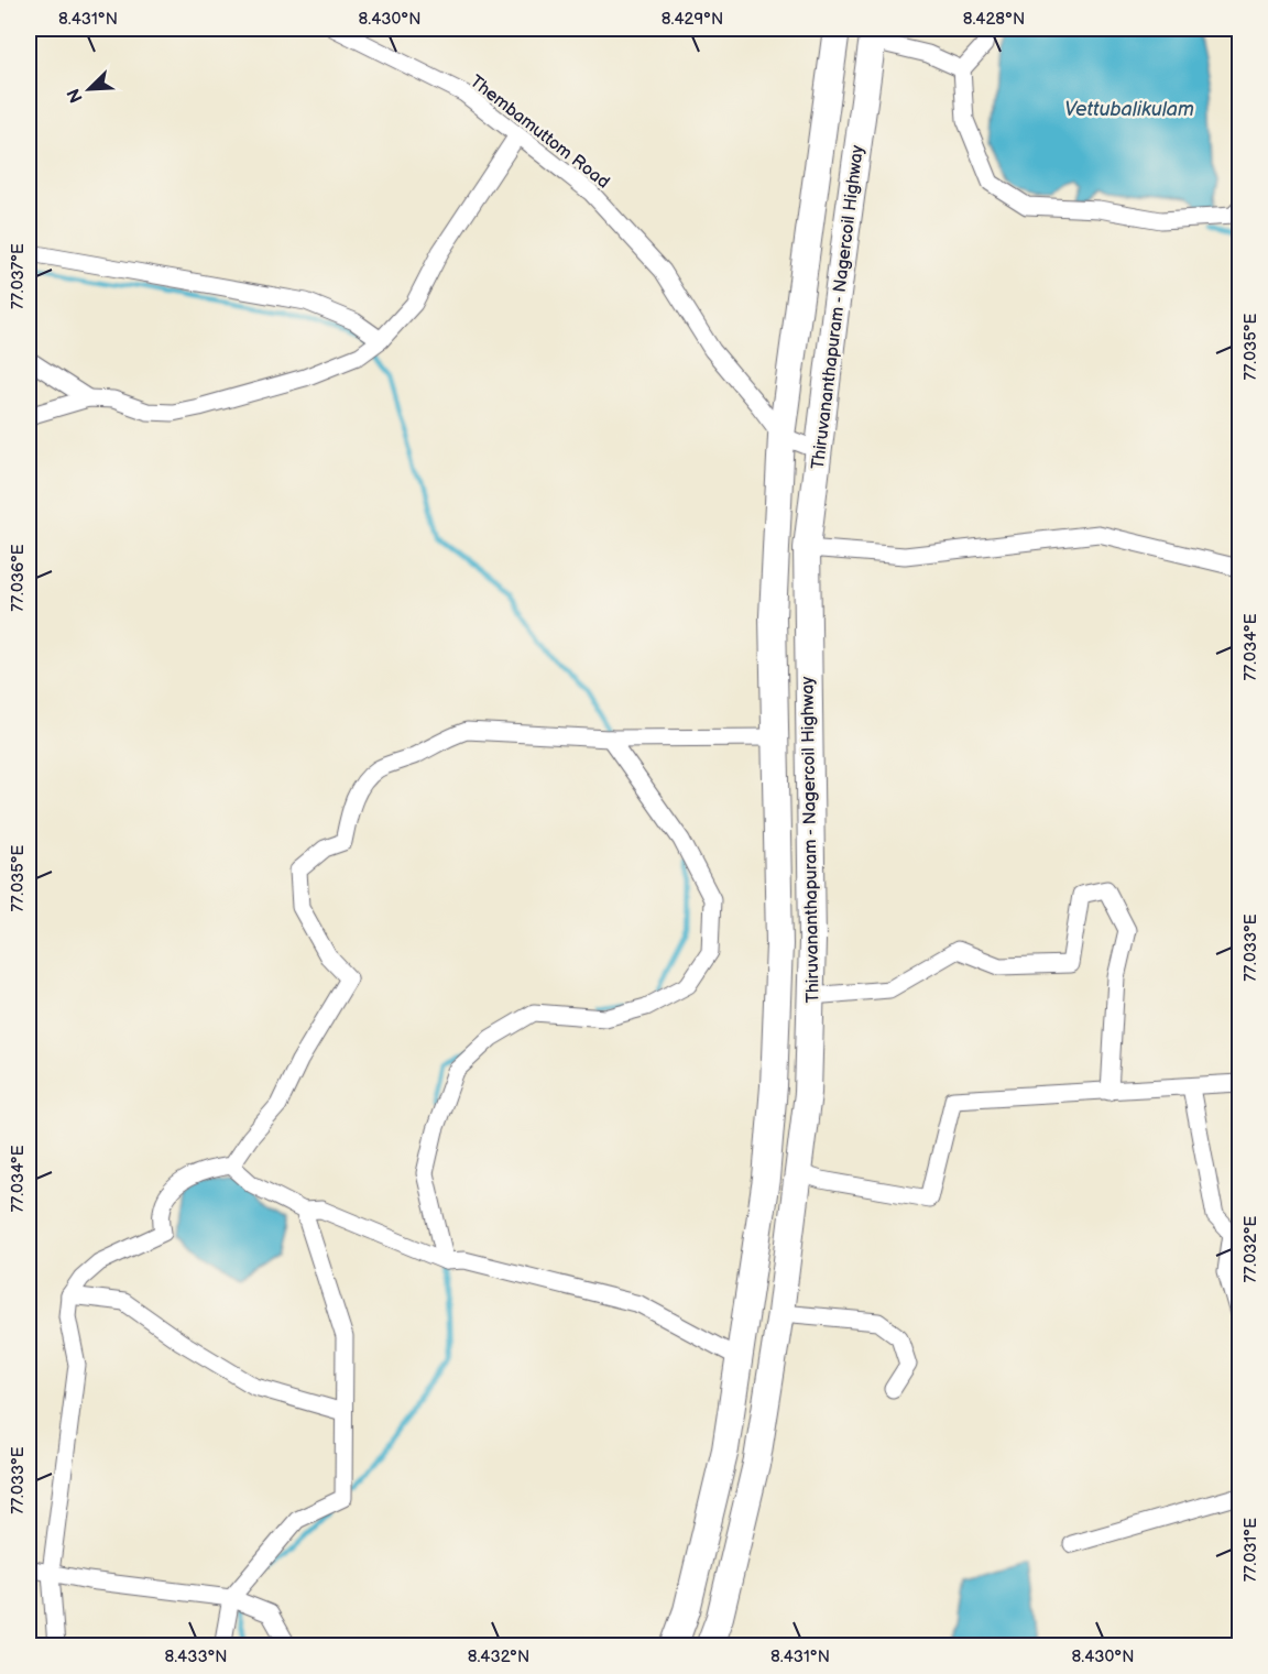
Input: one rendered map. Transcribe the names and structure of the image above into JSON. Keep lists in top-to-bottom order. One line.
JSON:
{"streets":{"main road":["Thiruvananthapuram - Nagercoil Highway"],"street":["Thembamuttom Road"]},"crossings":[["Thembamuttom Road","Thiruvananthapuram - Nagercoil Highway"]],"water":["Vettubalikulam"],"north":"bottom left","coordinates":["8.431°N","8.430°N","8.429°N","8.428°N","77.037°E","77.035°E","77.036°E","77.034°E","77.033°E","77.032°E","77.031°E","8.433°N","8.432°N"]}
